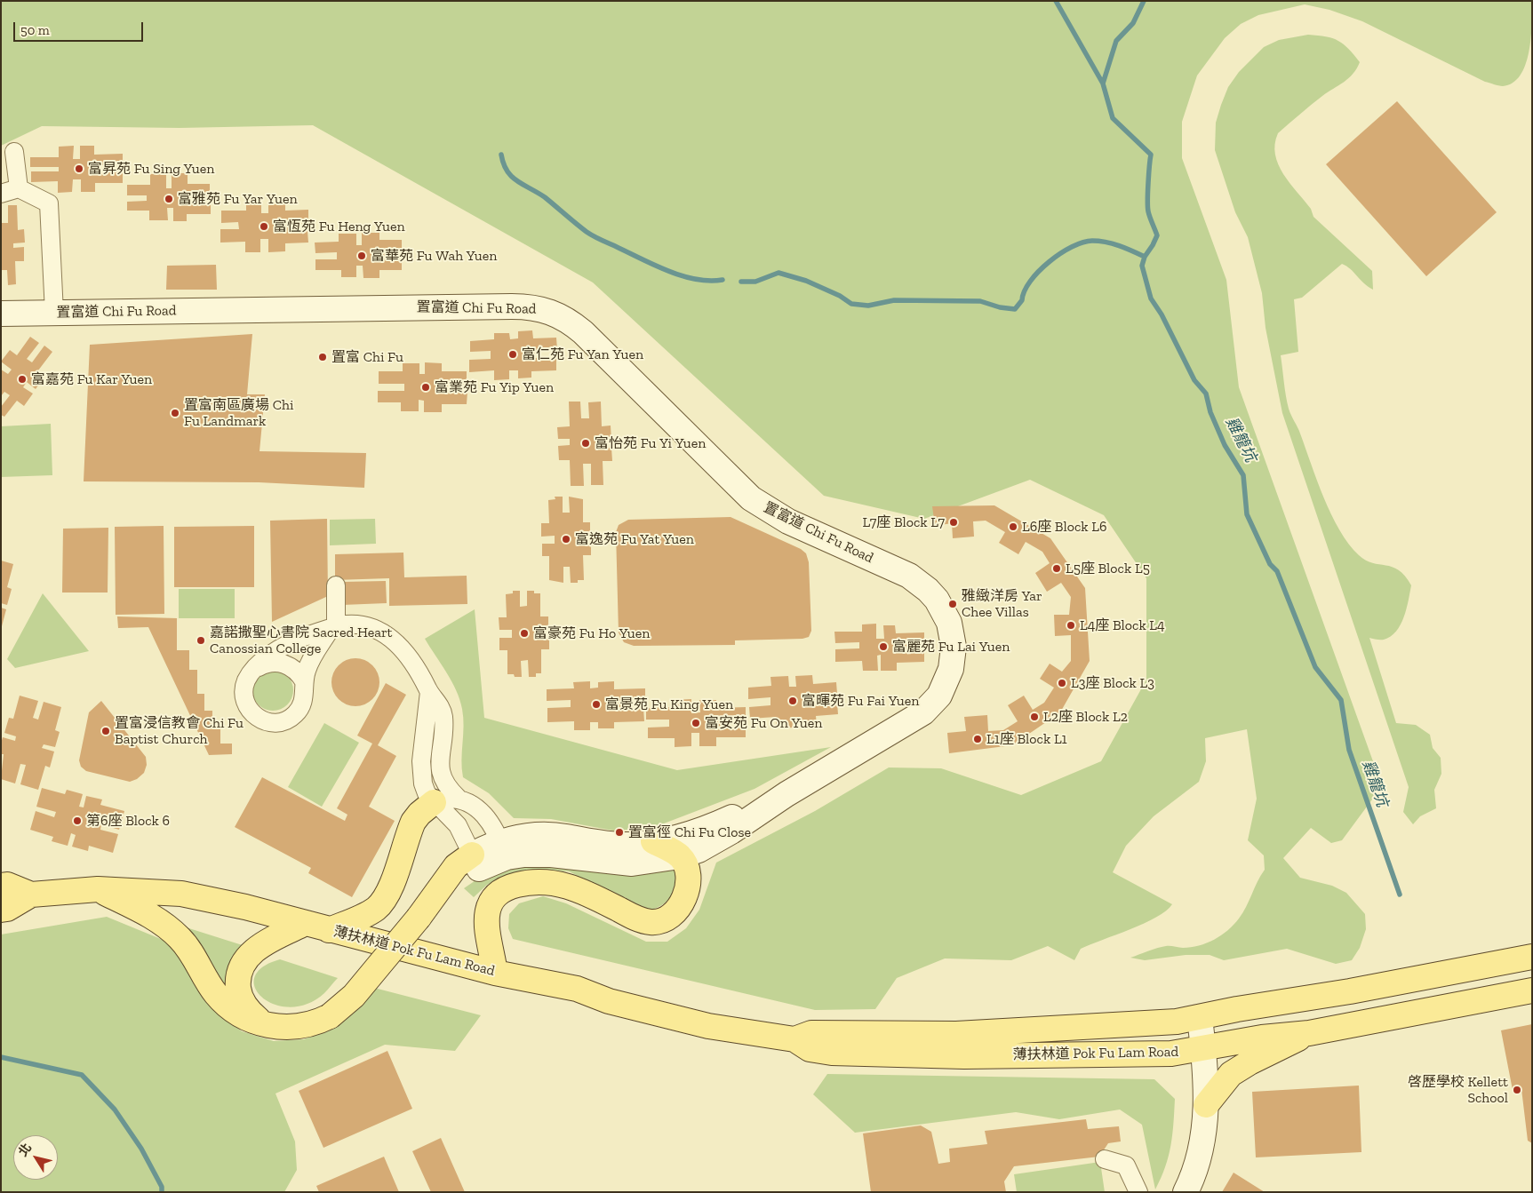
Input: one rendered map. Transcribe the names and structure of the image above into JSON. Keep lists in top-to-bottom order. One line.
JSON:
{"streets":{"main road":["薄扶林道 Pok Fu Lam Road"],"street":["置富道 Chi Fu Road"]},"water":["雞籠坑"],"places":["富昇苑 Fu Sing Yuen","富雅苑 Fu Yar Yuen","富恆苑 Fu Heng Yuen","富華苑 Fu Wah Yuen","富仁苑 Fu Yan Yuen","置富 Chi Fu","富嘉苑 Fu Kar Yuen","富業苑 Fu Yip Yuen","置富南區廣場 Chi Fu Landmark","富怡苑 Fu Yi Yuen","L7座 Block L7","L6座 Block L6","富逸苑 Fu Yat Yuen","L5座 Block L5","雅緻洋房 Yar Chee Villas","L4座 Block L4","富豪苑 Fu Ho Yuen","嘉諾撒聖心書院 Sacred Heart Canossian College","富麗苑 Fu Lai Yuen","L3座 Block L3","富暉苑 Fu Fai Yuen","富景苑 Fu King Yuen","L2座 Block L2","富安苑 Fu On Yuen","置富浸信教會 Chi Fu Baptist Church","L1座 Block L1","第6座 Block 6","置富徑 Chi Fu Close","啓歷學校 Kellett School"],"scale_bar":"50 m","north":"top left"}
